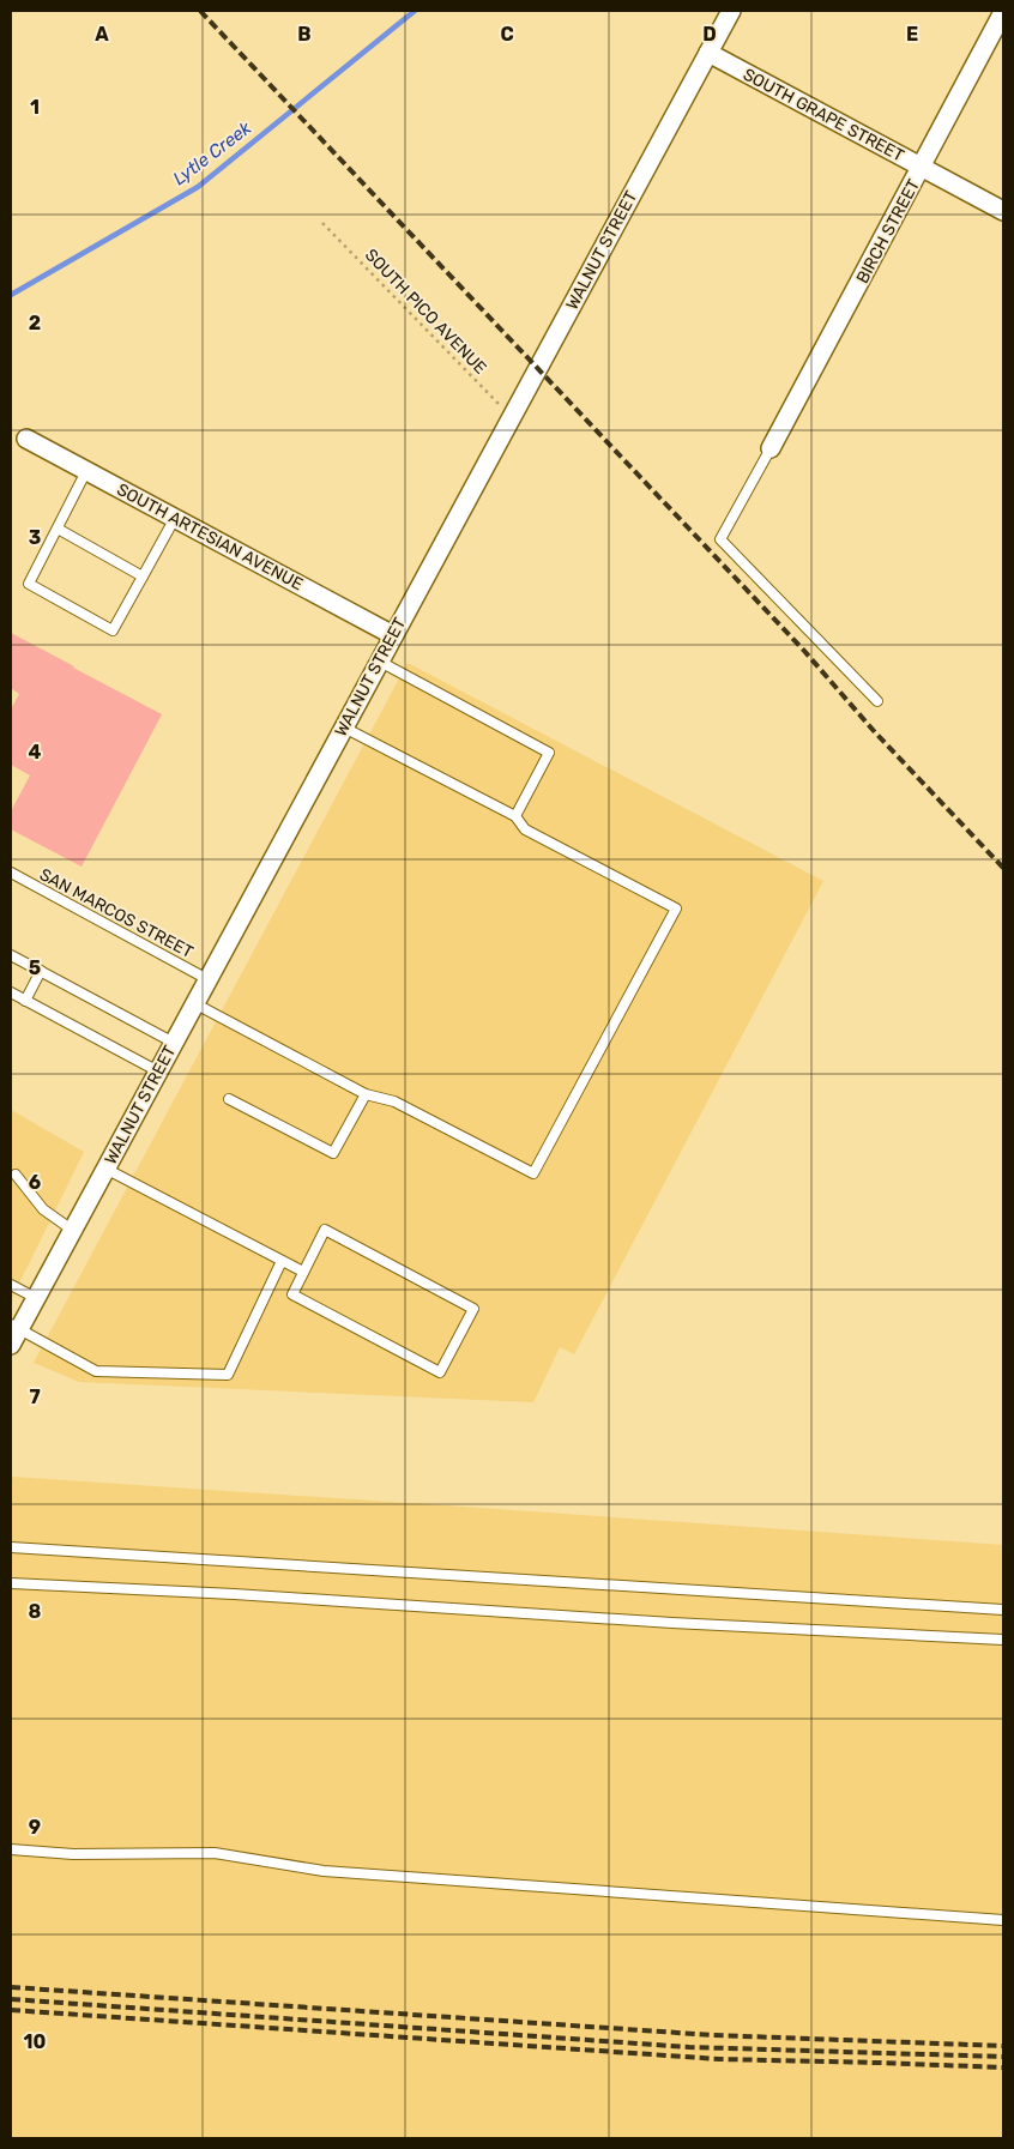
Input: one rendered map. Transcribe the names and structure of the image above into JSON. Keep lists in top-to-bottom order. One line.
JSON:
{"streets":{"street":["SOUTH GRAPE STREET","BIRCH STREET","WALNUT STREET","SOUTH ARTESIAN AVENUE"],"lane":["SAN MARCOS STREET"],"path":["SOUTH PICO AVENUE"]},"crossings":[["SOUTH GRAPE STREET","BIRCH STREET"],["SOUTH GRAPE STREET","WALNUT STREET"],["WALNUT STREET","SOUTH PICO AVENUE"],["WALNUT STREET","SOUTH ARTESIAN AVENUE"],["WALNUT STREET","SAN MARCOS STREET"]],"water":["Lytle Creek"],"grid":{"columns":["A","B","C","D","E"],"rows":["1","2","3","4","5","6","7","8","9","10"]}}
